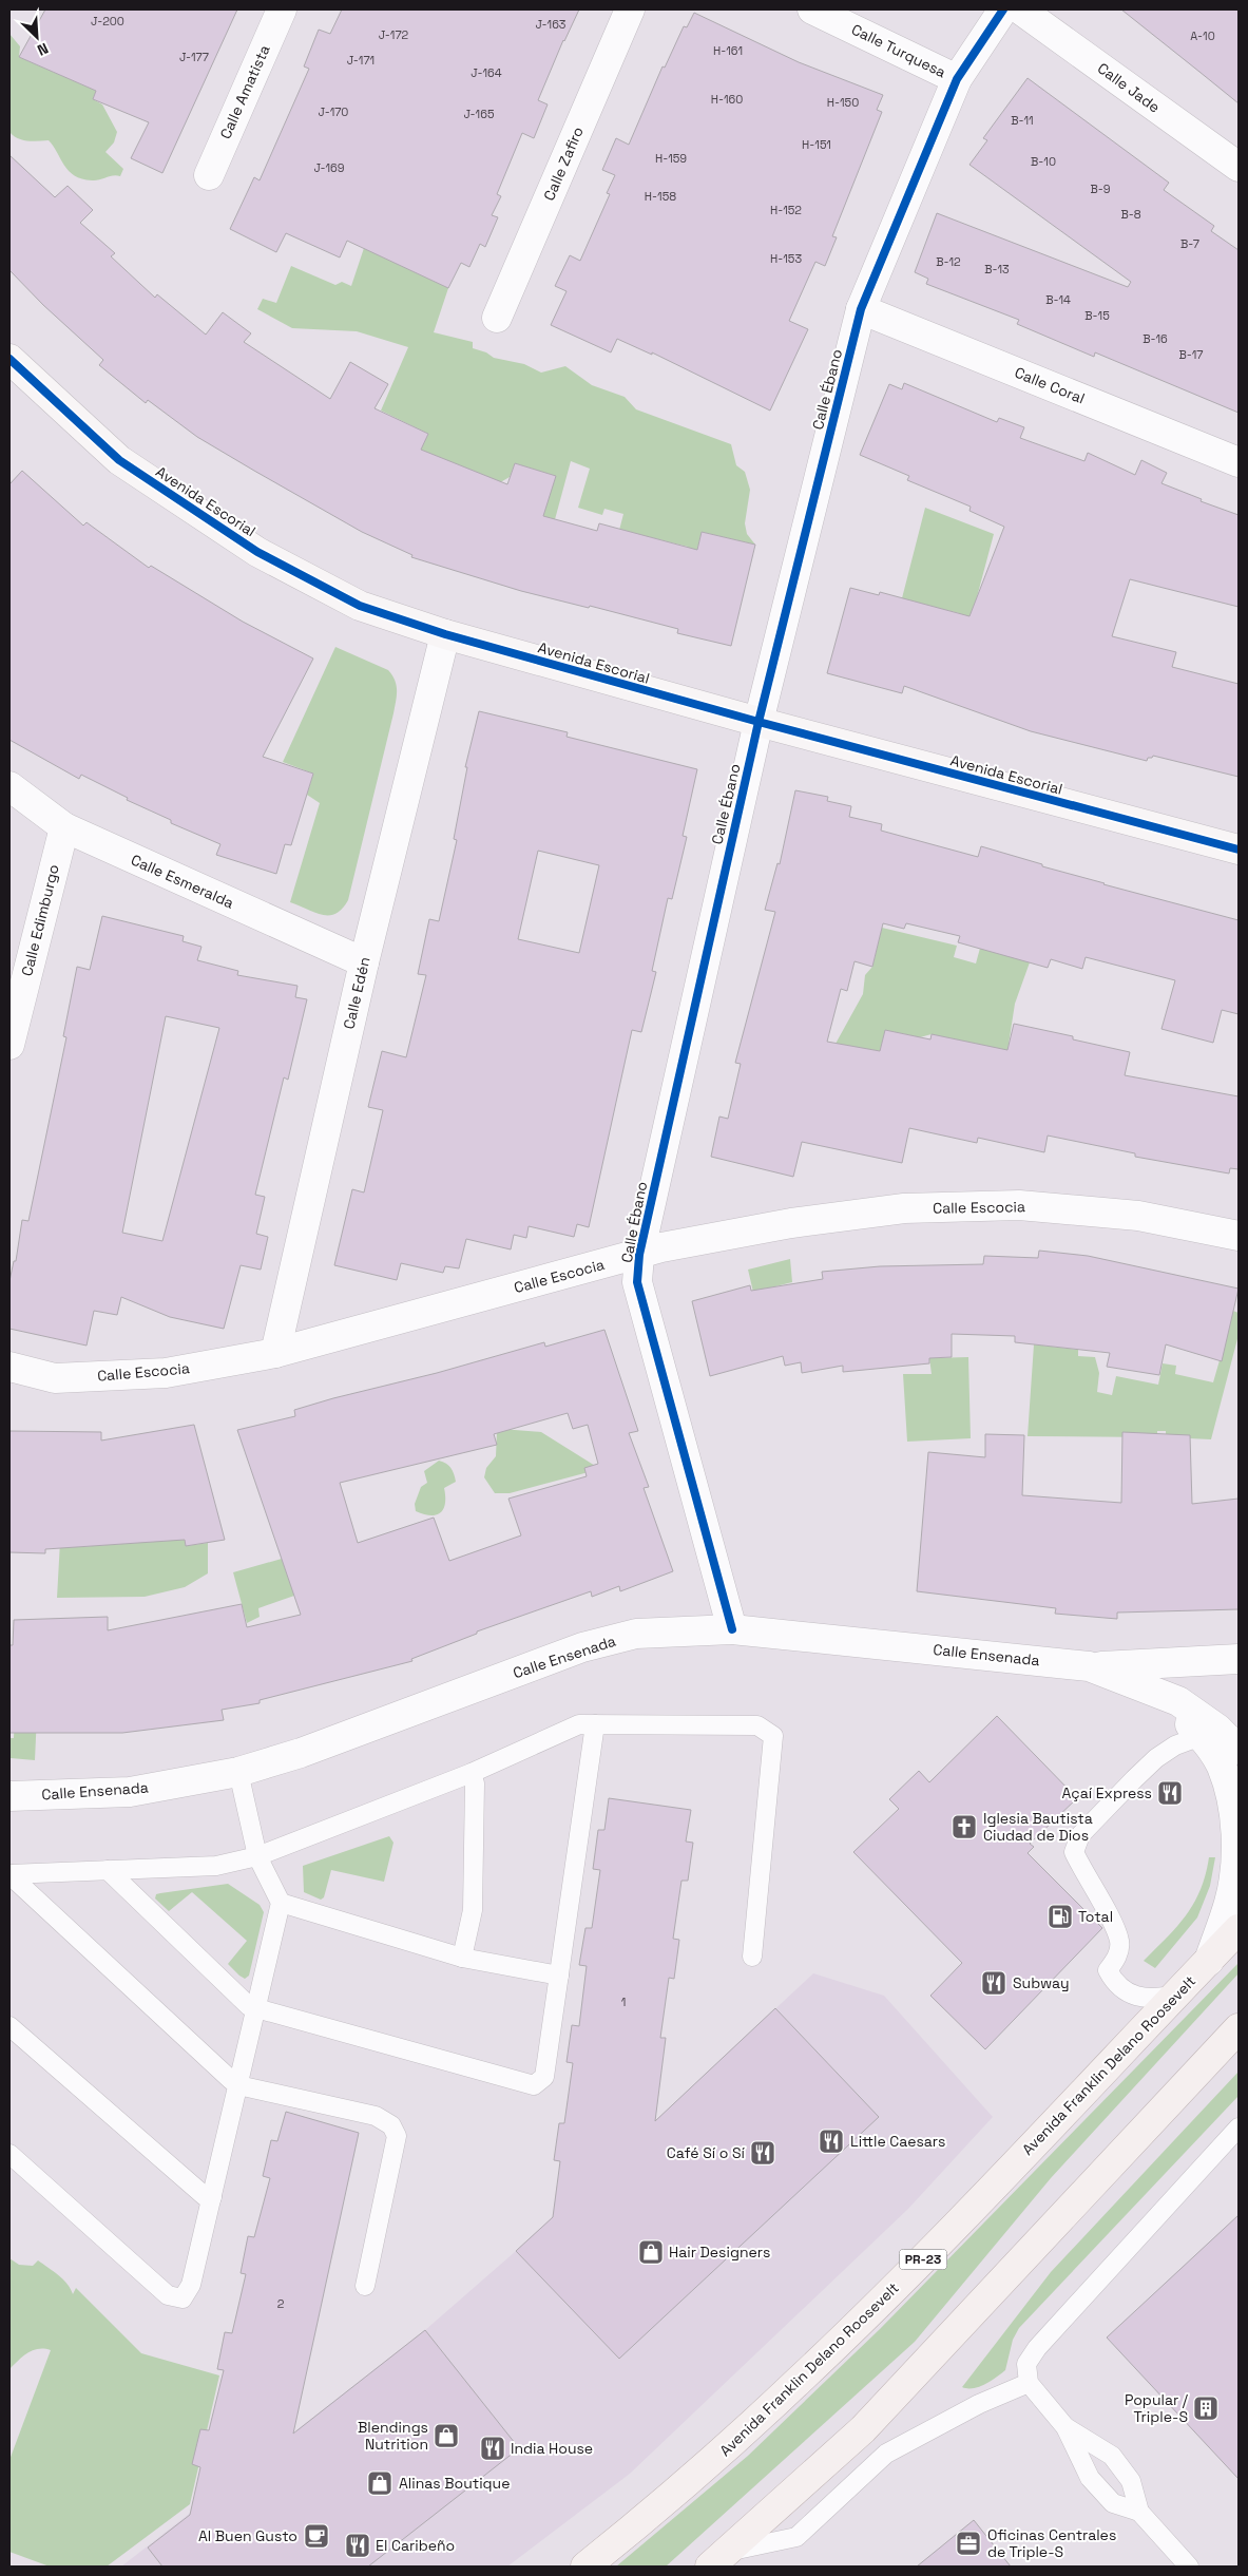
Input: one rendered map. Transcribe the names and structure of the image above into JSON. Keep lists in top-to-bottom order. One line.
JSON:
{"streets":{"main road":["Avenida Franklin Delano Roosevelt","PR-23"],"street":["Calle Turquesa","Calle Jade","Calle Amatista","Calle Zafiro","Calle Coral","Calle Ébano","Avenida Escorial","Calle Esmeralda","Calle Edimburgo","Calle Edén","Calle Escocia","Calle Ensenada"]},"crossings":[["Calle Turquesa","Calle Ébano"],["Calle Coral","Calle Ébano"],["Calle Ébano","Avenida Escorial"],["Calle Ébano","Calle Escocia"],["Calle Ébano","Calle Ensenada"],["Avenida Escorial","Calle Edén"],["Calle Esmeralda","Calle Edimburgo"],["Calle Esmeralda","Calle Edén"],["Calle Edén","Calle Escocia"]],"places":{"restaurant":["Açaí Express","Subway","Little Caesars","Café Sí o Sí","India House","El Caribeño"],"church":["Iglesia Bautista Ciudad de Dios"],"fuel station":["Total"],"shop":["Hair Designers","Blendings Nutrition","Alinas Boutique"],"building":["Popular / Triple-S"],"cafe":["Al Buen Gusto"],"office":["Oficinas Centrales de Triple-S"]},"house_numbers":["J-200","J-163","J-172","A-10","H-161","J-177","J-171","J-164","H-160","H-150","J-170","J-165","B-11","H-151","H-159","B-10","J-169","B-9","H-158","H-152","B-8","B-7","H-153","B-12","B-13","B-14","B-15","B-16","B-17","1","2"],"north":"bottom right"}
